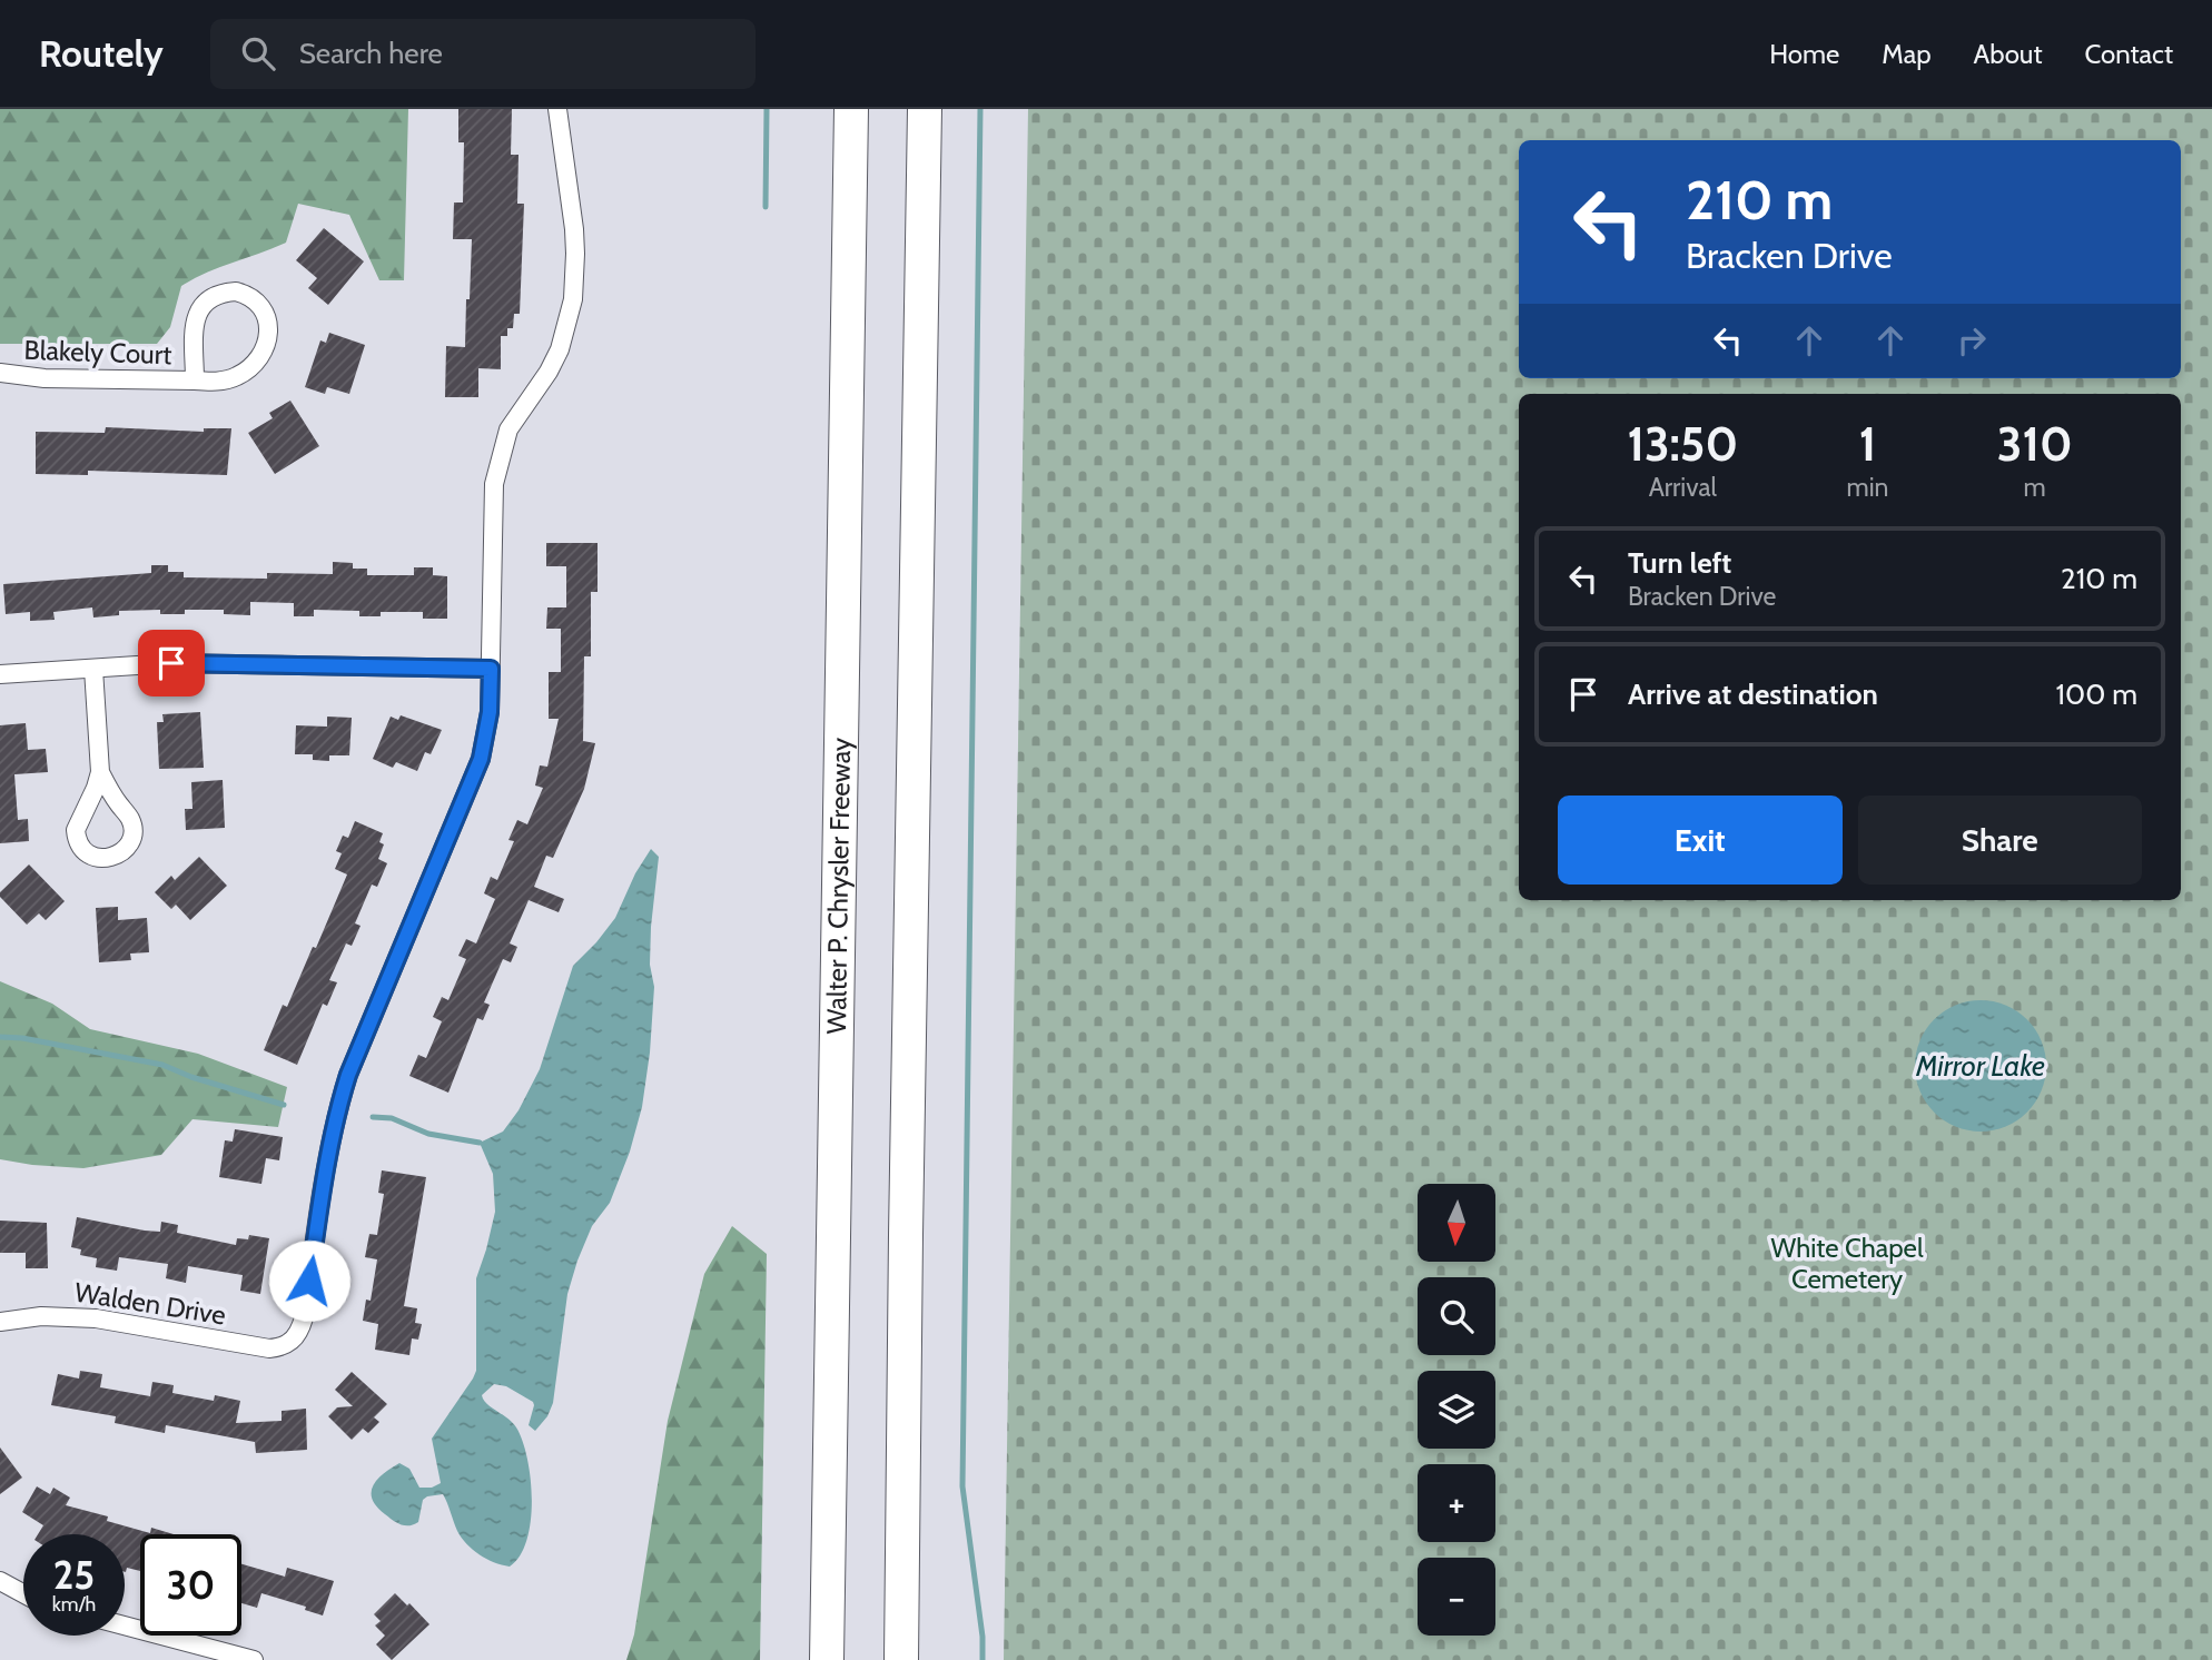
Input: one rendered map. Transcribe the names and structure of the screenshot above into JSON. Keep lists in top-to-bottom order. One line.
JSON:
{"streets":{"highway":["Walter P. Chrysler Freeway"],"street":["Blakely Court","Walden Drive"]},"water":["Mirror Lake"],"parks":["White Chapel Cemetery"],"north":"bottom","page":{"header":"Routely","search":"Search here","nav":["Home","Map","About","Contact"],"turn":["210 m","Bracken Drive"],"eta":["13:50","Arrival","1","min","310","m"],"list":[{"name":"Turn left","note":"Bracken Drive","value":"210 m"},{"name":"Arrive at destination","value":"100 m"}],"buttons":["Exit","Share"],"map_buttons":["+","−"],"speed":"25 km/h","limit":"30"}}
